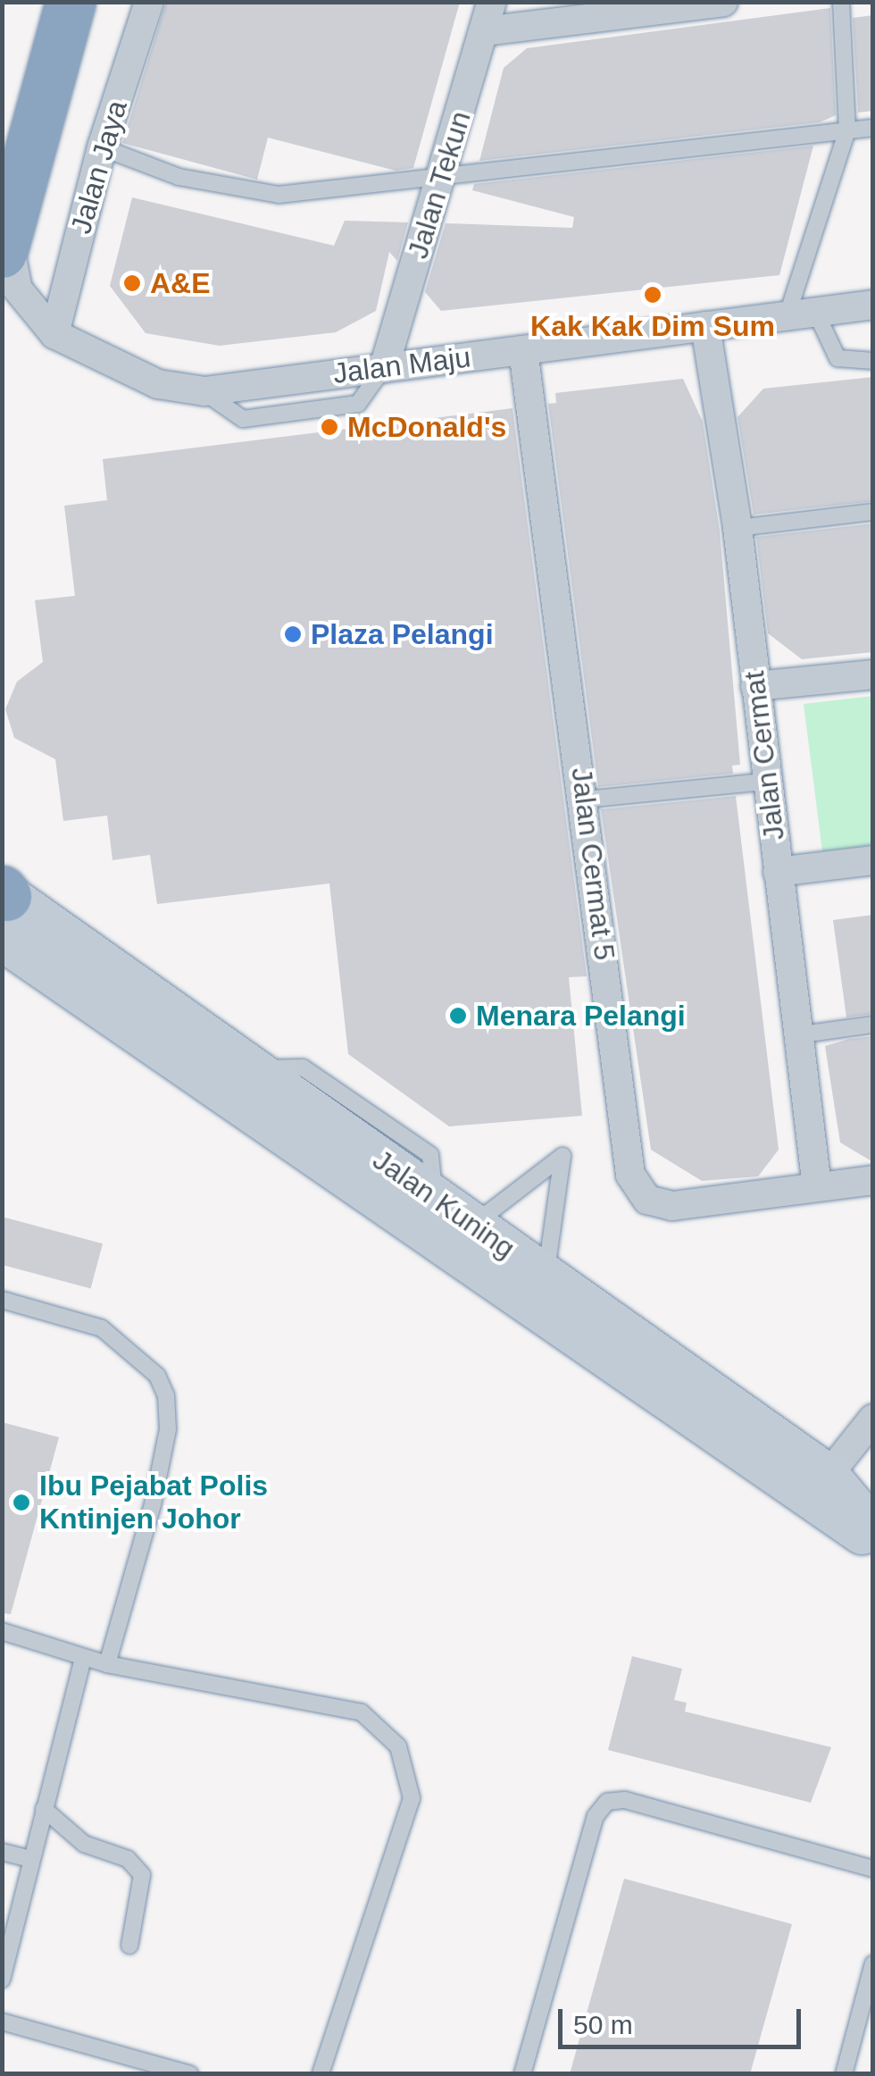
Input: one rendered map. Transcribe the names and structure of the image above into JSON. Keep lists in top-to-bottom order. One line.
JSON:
{"streets":{"street":["Jalan Jaya","Jalan Tekun","Jalan Maju","Jalan Cermat","Jalan Cermat 5","Jalan Kuning"]},"crossings":[["Jalan Jaya","Jalan Maju"],["Jalan Tekun","Jalan Maju"],["Jalan Maju","Jalan Cermat"],["Jalan Maju","Jalan Cermat 5"],["Jalan Cermat","Jalan Cermat 5"]],"places":["A&E","Kak Kak Dim Sum","McDonald's","Plaza Pelangi","Menara Pelangi","Ibu Pejabat Polis Kntinjen Johor"],"scale_bar":"50 m"}
